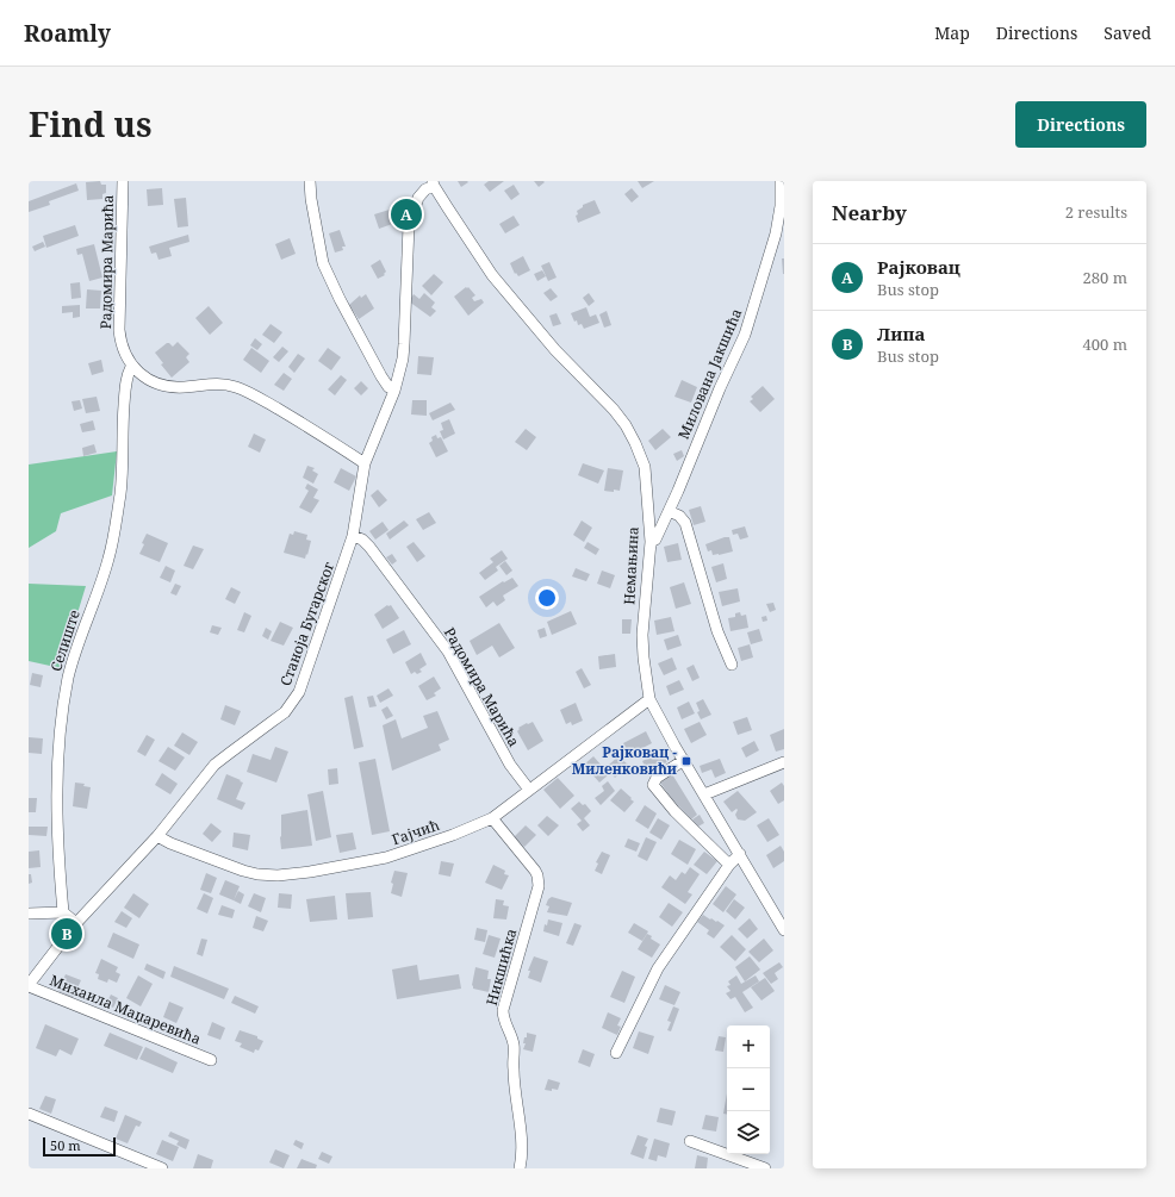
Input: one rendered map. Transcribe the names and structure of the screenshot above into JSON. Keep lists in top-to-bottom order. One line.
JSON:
{"streets":{"street":["Радомира Марића","Милована Јакшића","Немањина","Станоја Бугарског","Селиште","Гајчић","Никшићка","Михаила Маџаревића"]},"crossings":[["Радомира Марића","Станоја Бугарског"],["Радомира Марића","Селиште"],["Радомира Марића","Гајчић"],["Милована Јакшића","Немањина"],["Немањина","Станоја Бугарског"],["Немањина","Гајчић"],["Станоја Бугарског","Гајчић"],["Станоја Бугарског","Михаила Маџаревића"],["Гајчић","Никшићка"]],"places":{"transit":["Рајковац - Миленковићи"]},"scale_bar":"50 m","page":{"header":"Roamly","nav":["Map","Directions","Saved"],"title":"Find us","buttons":"Directions","heading":["Nearby","2 results"],"pins":["A","B"],"list":[{"mark":"A","name":"Рајковац","note":"Bus stop","value":"280 m"},{"mark":"B","name":"Липа","note":"Bus stop","value":"400 m"}],"map_buttons":["+","−"],"scale":"50 m"}}
